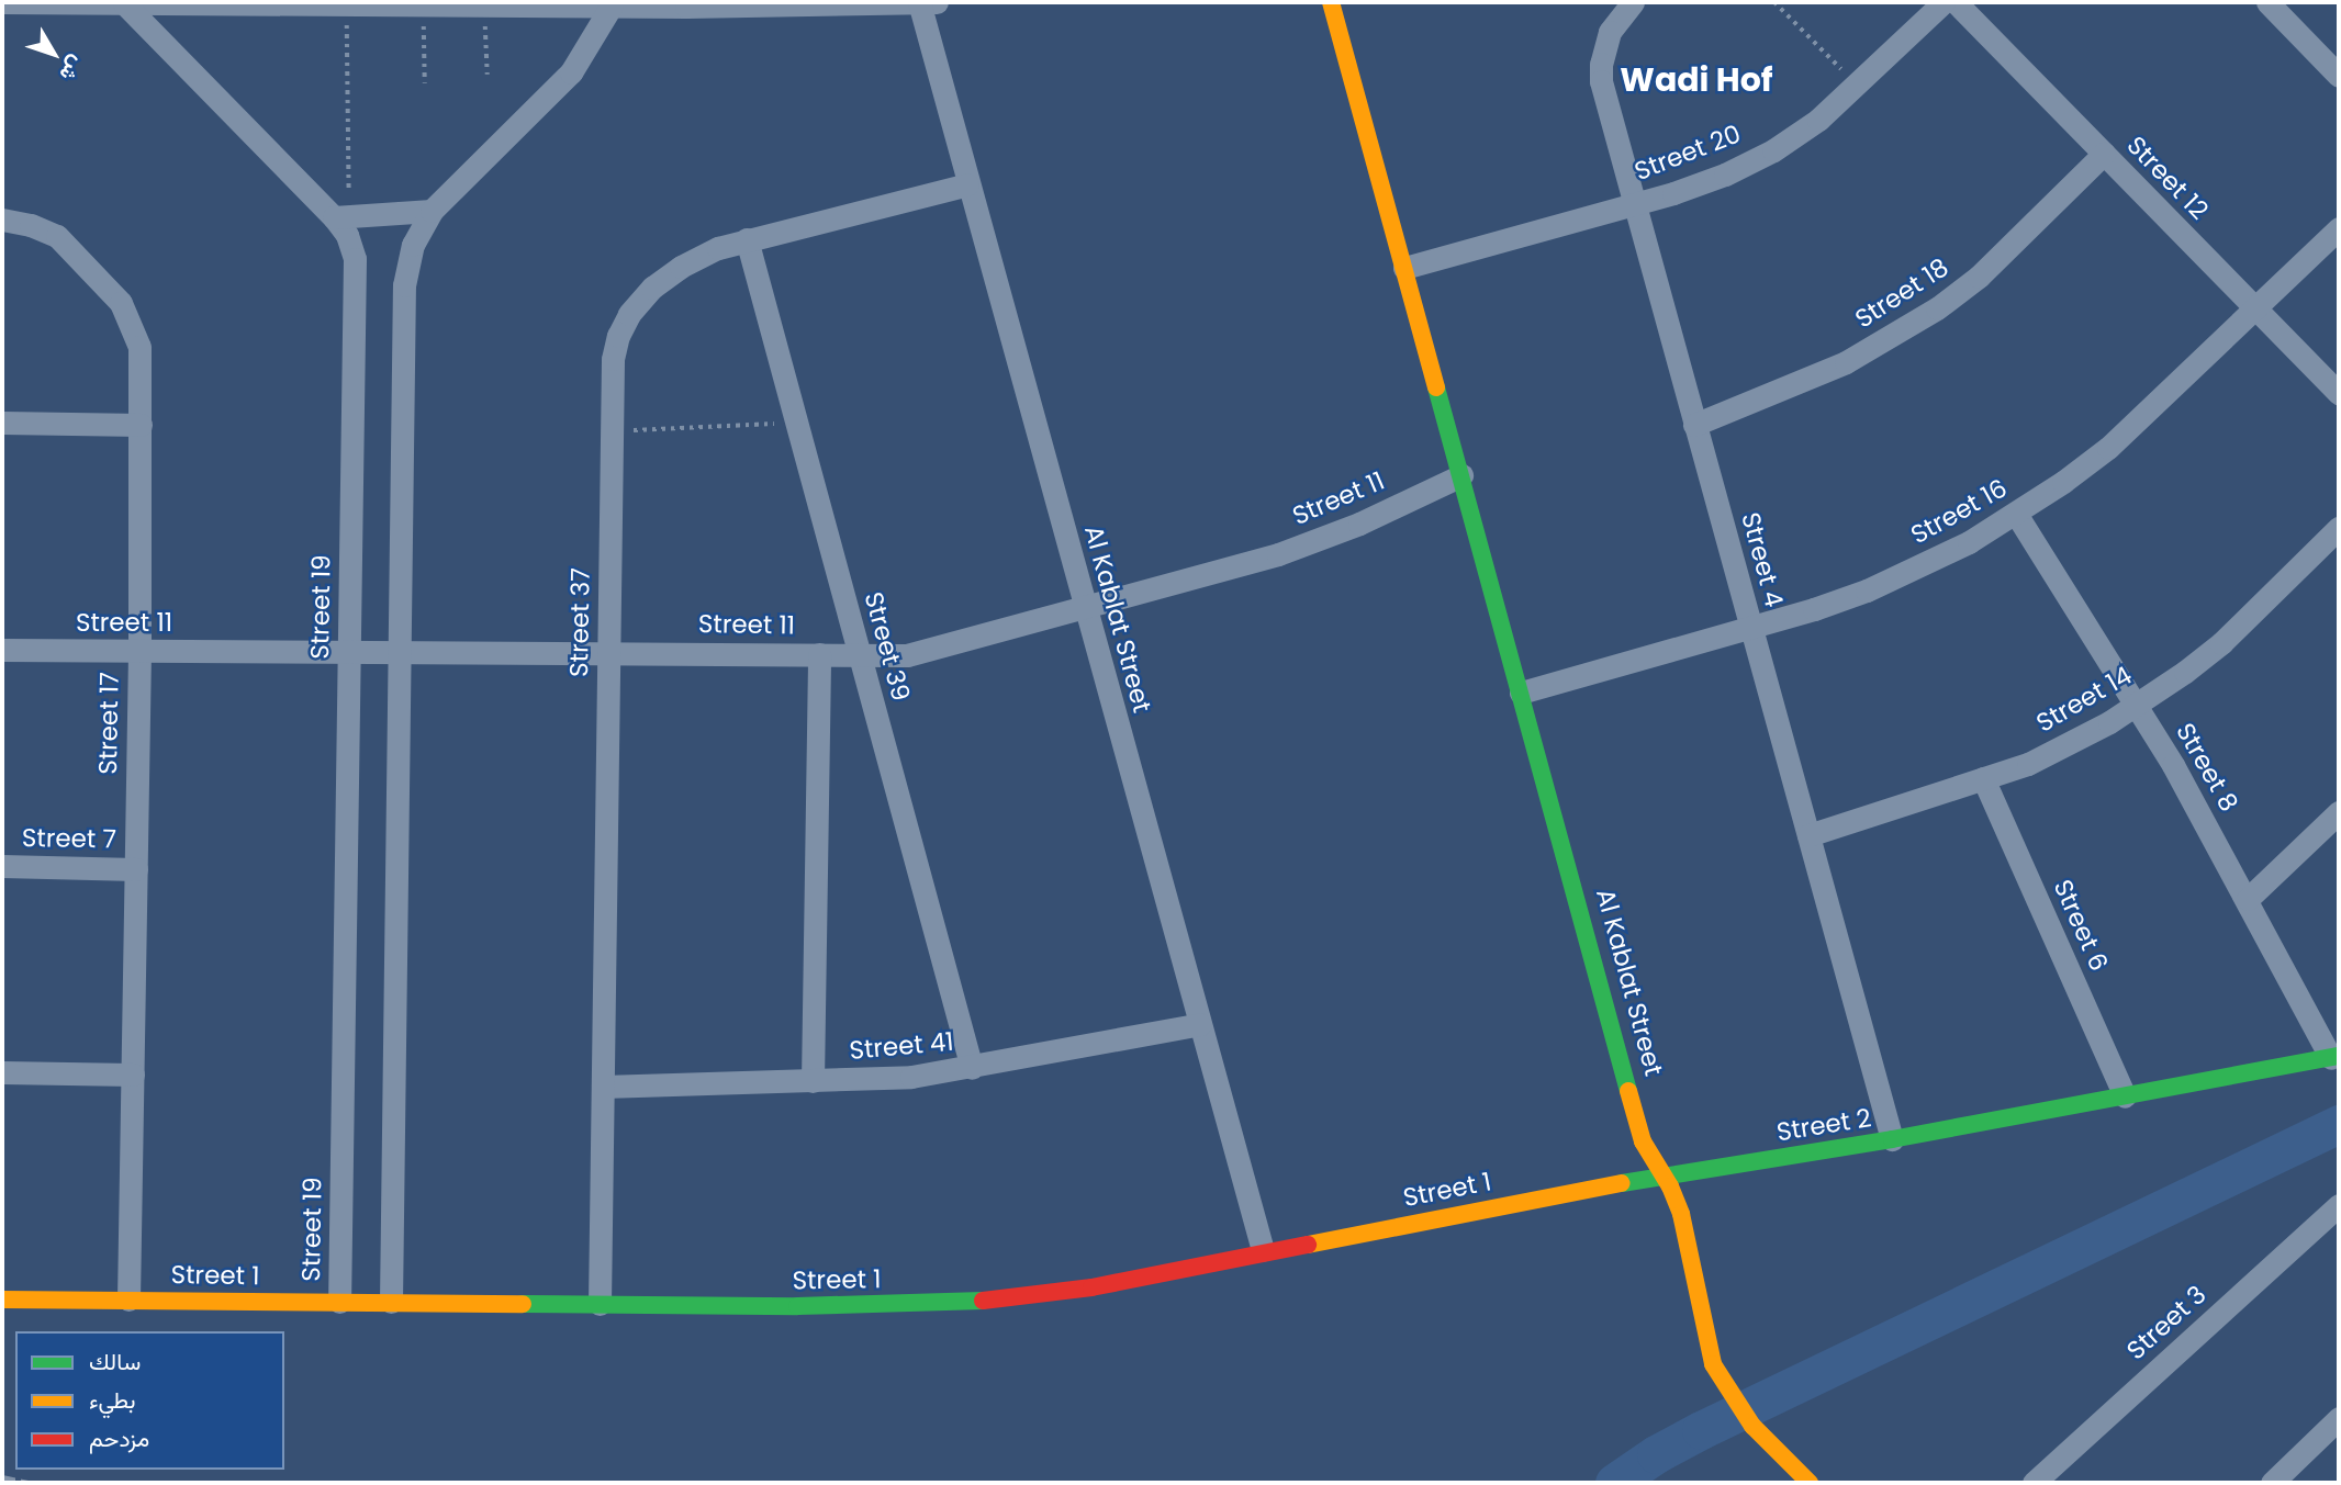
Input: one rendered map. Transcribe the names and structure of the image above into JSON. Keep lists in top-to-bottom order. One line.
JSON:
{"streets":{"street":["Street 20","Street 12","Street 18","Street 11","Street 16","Street 4","Street 19","Al Kablat Street","Street 37","Street 39","Street 14","Street 17","Street 8","Street 7","Street 6","Street 41","Street 2","Street 1","Street 3"]},"crossings":[["Street 20","Street 4"],["Street 20","Al Kablat Street"],["Street 12","Street 18"],["Street 12","Street 16"],["Street 18","Street 4"],["Street 11","Street 19"],["Street 11","Al Kablat Street"],["Street 11","Street 37"],["Street 11","Street 39"],["Street 11","Street 17"],["Street 16","Street 4"],["Street 16","Al Kablat Street"],["Street 16","Street 8"],["Street 4","Street 14"],["Street 4","Street 2"],["Street 19","Street 1"],["Al Kablat Street","Street 37"],["Al Kablat Street","Street 41"],["Al Kablat Street","Street 2"],["Al Kablat Street","Street 1"],["Street 37","Street 39"],["Street 37","Street 41"],["Street 37","Street 1"],["Street 39","Street 41"],["Street 14","Street 8"],["Street 14","Street 6"],["Street 17","Street 7"],["Street 17","Street 1"],["Street 8","Street 2"],["Street 6","Street 2"],["Street 2","Street 1"]],"districts":["Wadi Hof"],"legend":["سالك","بطيء","مزدحم"],"north":"bottom right"}
